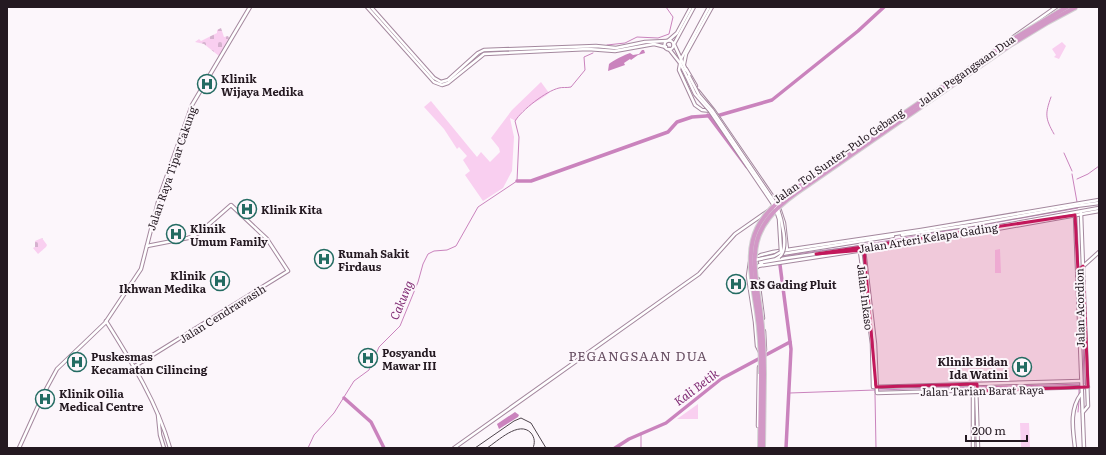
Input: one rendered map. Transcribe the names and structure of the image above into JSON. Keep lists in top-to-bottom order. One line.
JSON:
{"streets":{"highway":["Jalan Tol Sunter–Pulo Gebang"],"street":["Jalan Pegangsaan Dua","Jalan Raya Tipar Cakung","Jalan Arteri Kelapa Gading","Jalan Inkaso","Jalan Acordion","Jalan Cendrawasih","Jalan Tarian Barat Raya"]},"crossings":[["Jalan Raya Tipar Cakung","Jalan Cendrawasih"],["Jalan Arteri Kelapa Gading","Jalan Inkaso"],["Jalan Arteri Kelapa Gading","Jalan Acordion"],["Jalan Inkaso","Jalan Tarian Barat Raya"],["Jalan Acordion","Jalan Tarian Barat Raya"]],"districts":["PEGANGSAAN DUA"],"water":["Cakung","Kali Betik"],"places":{"hospital":["Klinik Wijaya Medika","Klinik Kita","Klinik Umum Family","Rumah Sakit Firdaus","Klinik Ikhwan Medika","RS Gading Pluit","Posyandu Mawar III","Puskesmas Kecamatan Cilincing","Klinik Bidan Ida Watini","Klinik Oilia Medical Centre"]},"scale_bar":"200 m"}
